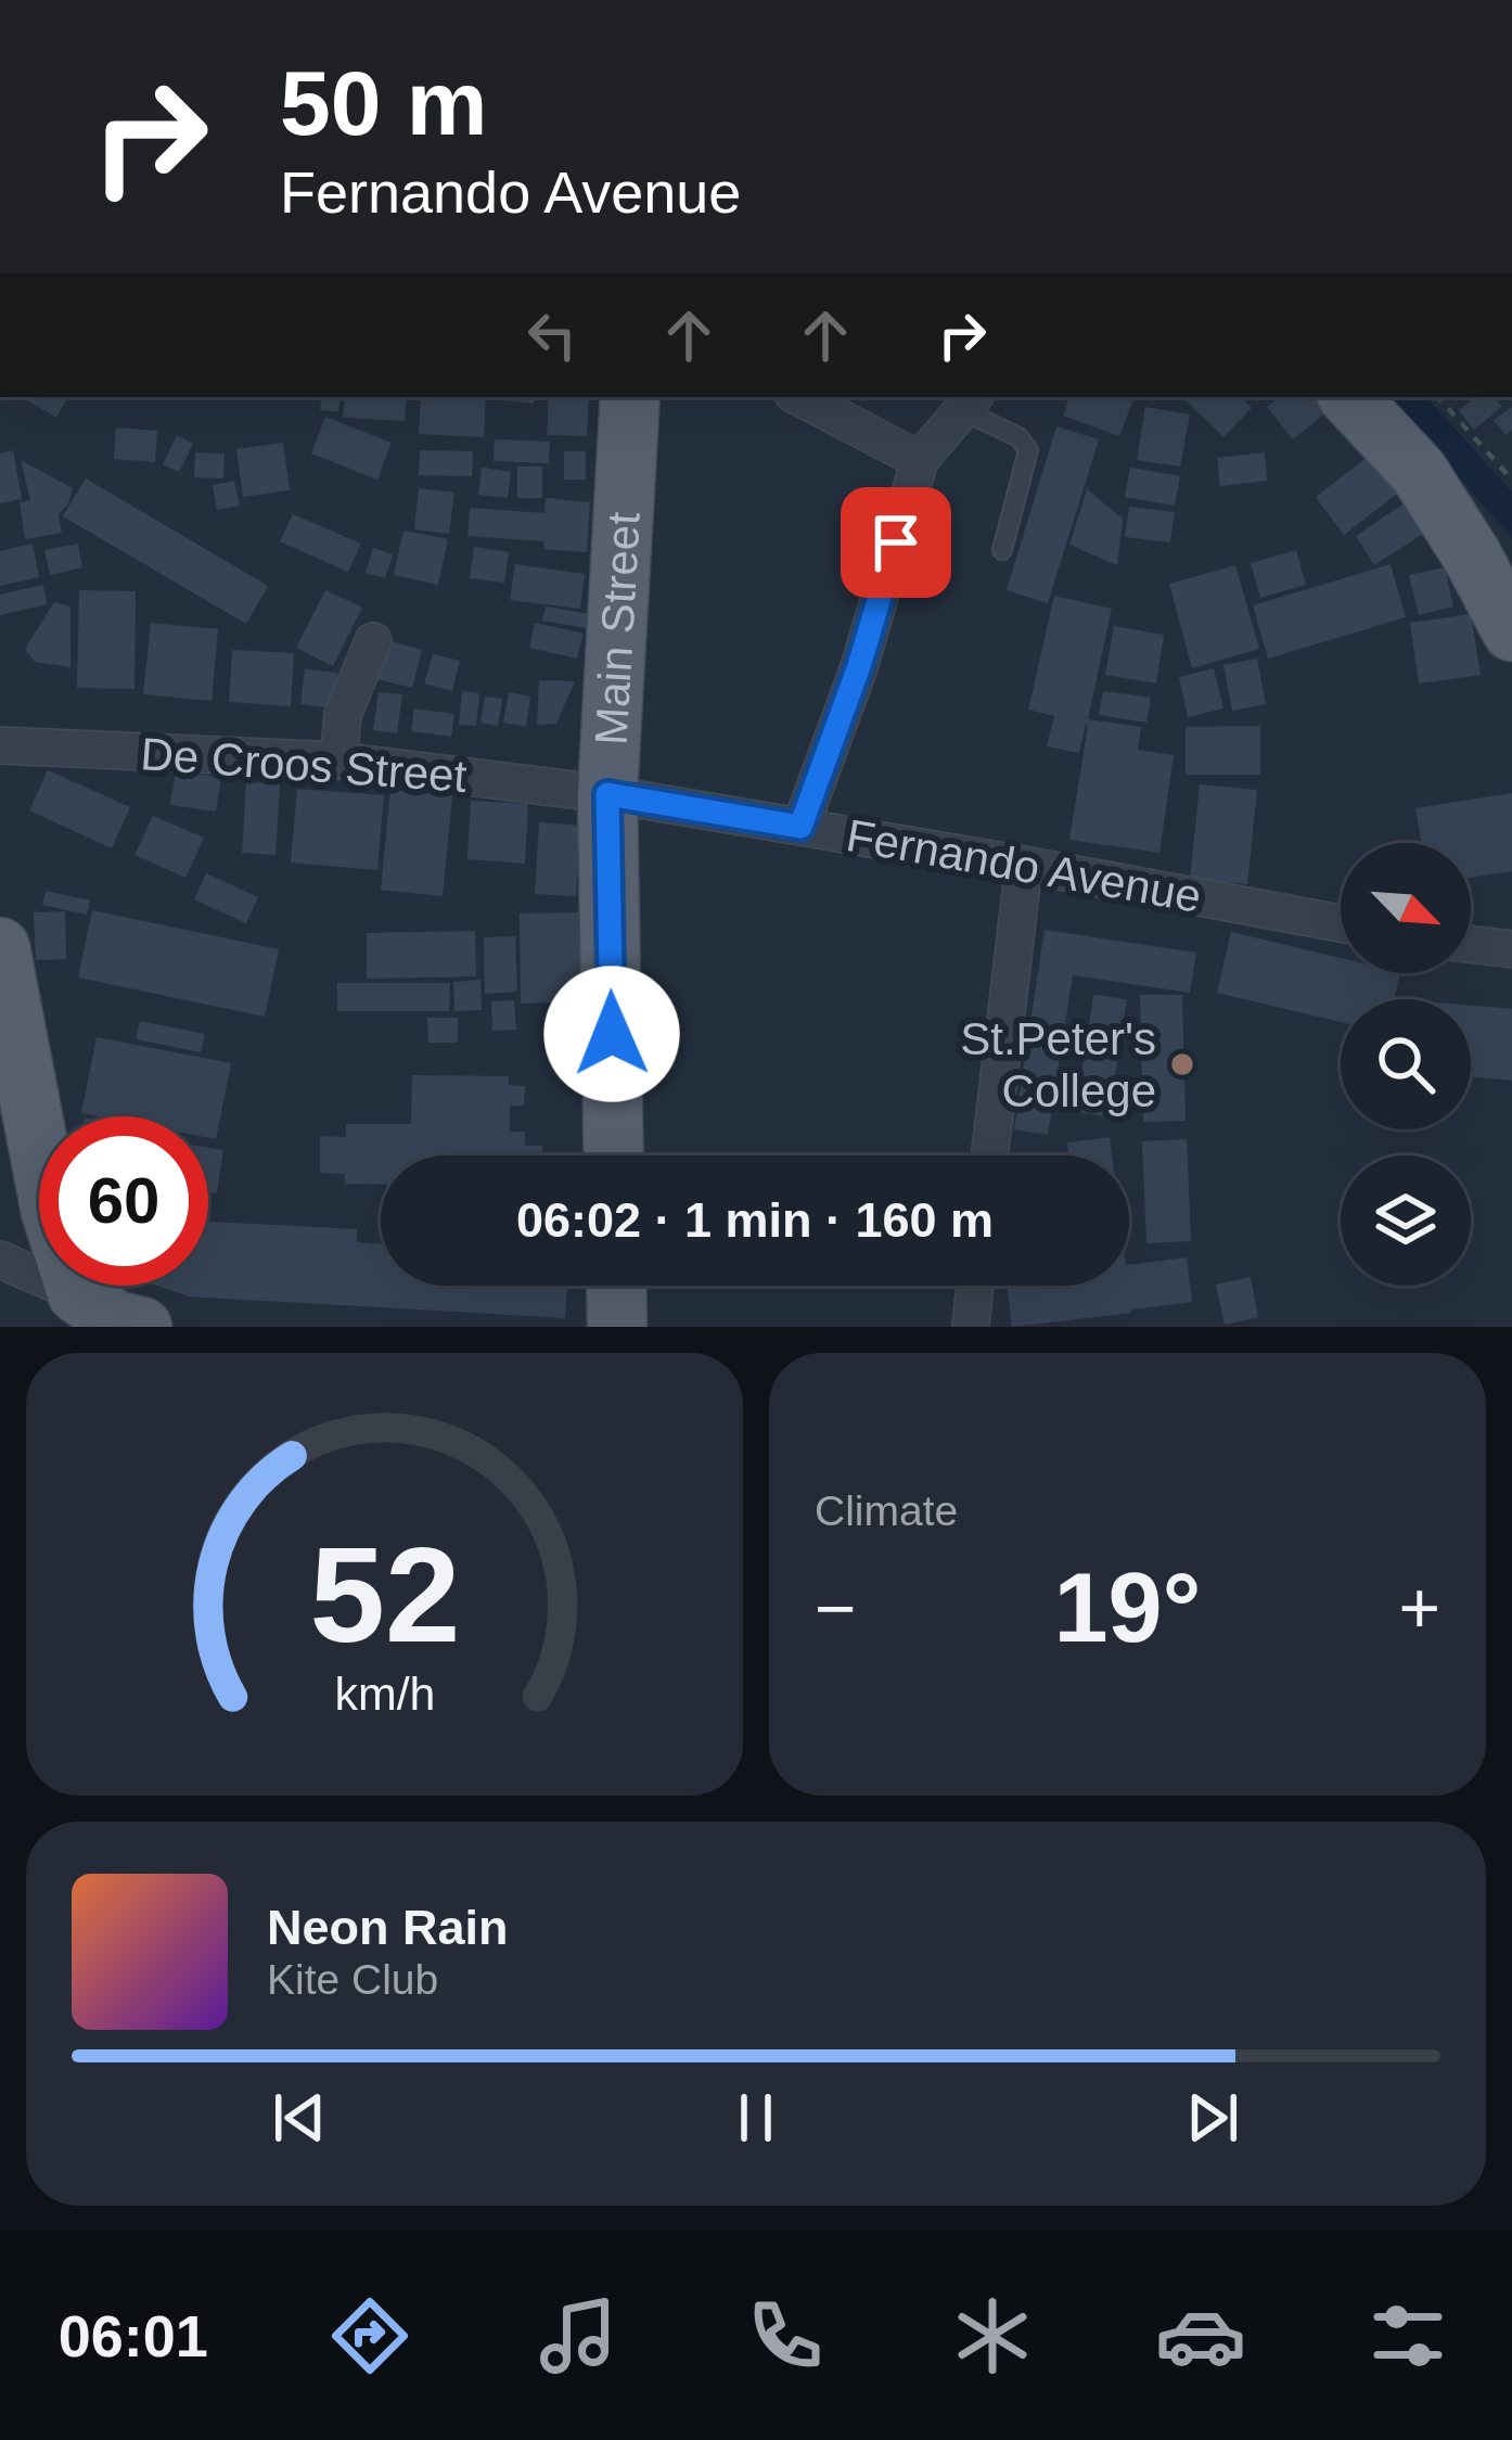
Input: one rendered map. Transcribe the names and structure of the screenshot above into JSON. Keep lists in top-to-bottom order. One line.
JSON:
{"streets":{"main road":["Main Street"],"street":["De Croos Street","Fernando Avenue"]},"crossings":[["Main Street","De Croos Street"],["Main Street","Fernando Avenue"],["De Croos Street","Fernando Avenue"]],"places":["St.Peter's College"],"north":"bottom right","page":{"turn":["50 m","Fernando Avenue"],"limit":"60","trip":"06:02 · 1 min · 160 m","tile":"Climate","heat":["−","19°","+"],"song":["Neon Rain","Kite Club"],"tabs":"06:01","gauge":["52","km/h"]}}
